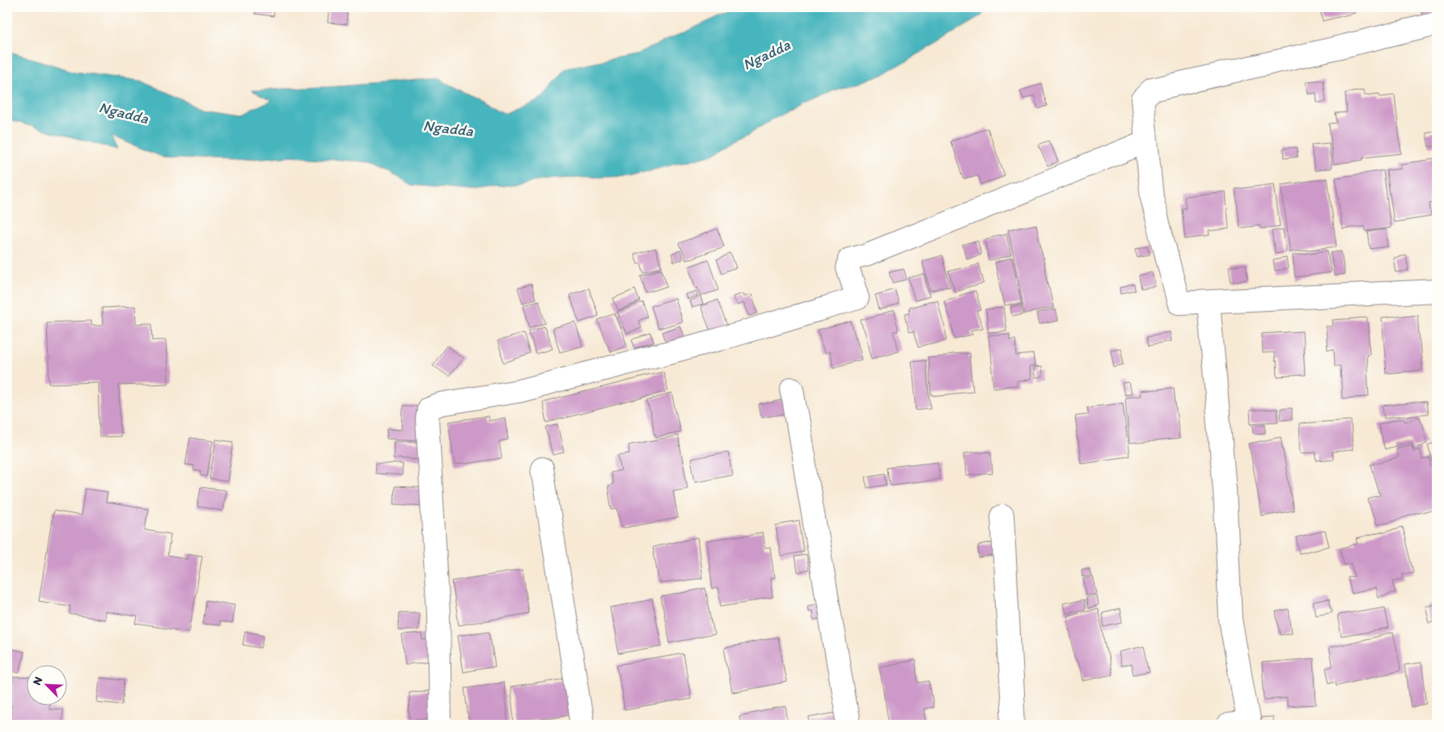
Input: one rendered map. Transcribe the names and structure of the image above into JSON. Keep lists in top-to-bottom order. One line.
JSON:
{"water":["Ngadda"],"north":"top left"}
